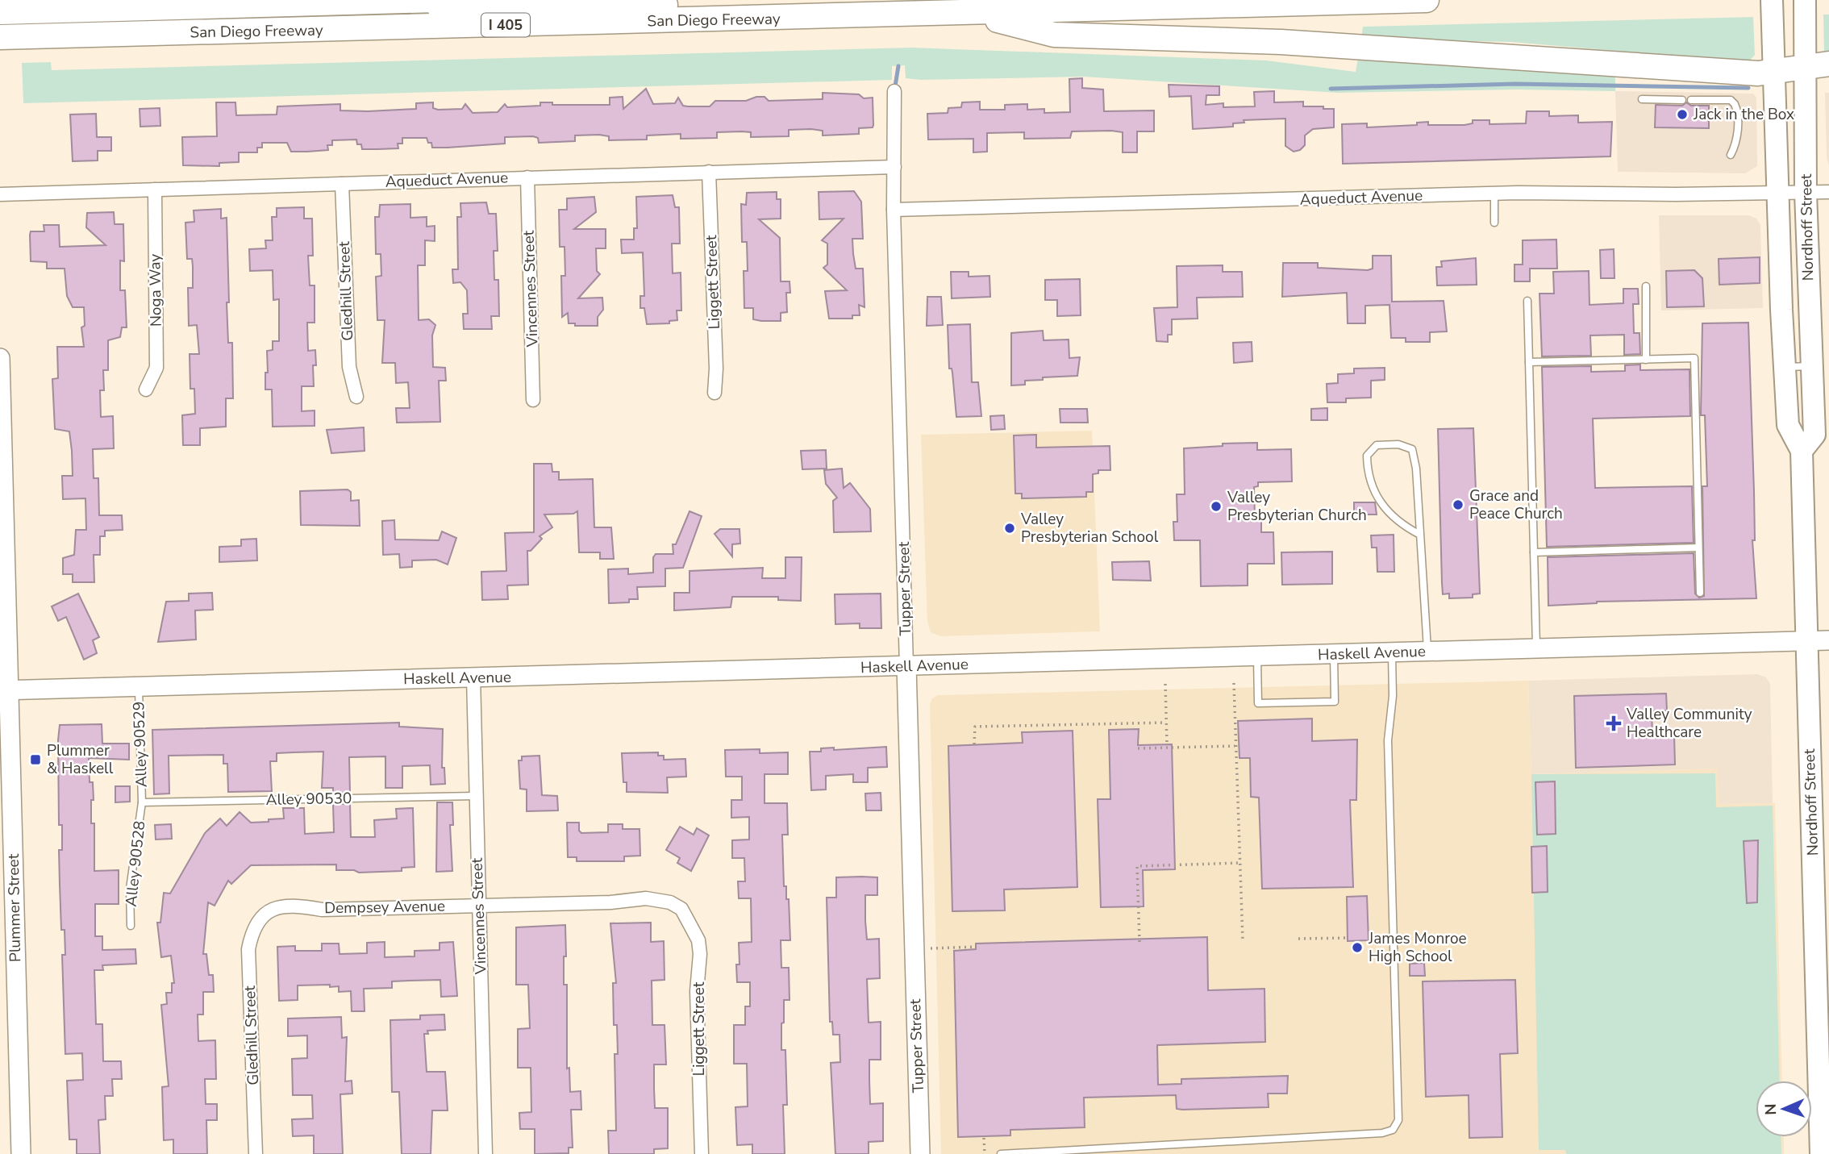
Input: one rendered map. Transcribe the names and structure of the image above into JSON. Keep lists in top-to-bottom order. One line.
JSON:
{"streets":{"highway":["San Diego Freeway","I 405"],"main road":["Nordhoff Street","Tupper Street","Haskell Avenue","Plummer Street"],"street":["Aqueduct Avenue","Liggett Street","Vincennes Street","Noga Way","Gledhill Street","Dempsey Avenue"],"lane":["Alley 90529","Alley 90530","Alley 90528"]},"crossings":[["Aqueduct Avenue","Nordhoff Street"],["Aqueduct Avenue","Liggett Street"],["Aqueduct Avenue","Vincennes Street"],["Aqueduct Avenue","Noga Way"],["Aqueduct Avenue","Gledhill Street"],["Aqueduct Avenue","Tupper Street"],["Nordhoff Street","Haskell Avenue"],["Liggett Street","Dempsey Avenue"],["Vincennes Street","Haskell Avenue"],["Vincennes Street","Alley 90530"],["Vincennes Street","Dempsey Avenue"],["Gledhill Street","Dempsey Avenue"],["Tupper Street","Haskell Avenue"],["Haskell Avenue","Alley 90529"],["Haskell Avenue","Plummer Street"],["Alley 90529","Alley 90530"],["Alley 90529","Alley 90528"],["Alley 90530","Alley 90528"]],"places":{"other":["Jack in the Box","Grace and Peace Church","Valley Presbyterian Church","Valley Presbyterian School","James Monroe High School"],"health":["Valley Community Healthcare"],"transit":["Plummer & Haskell"]},"north":"left"}
